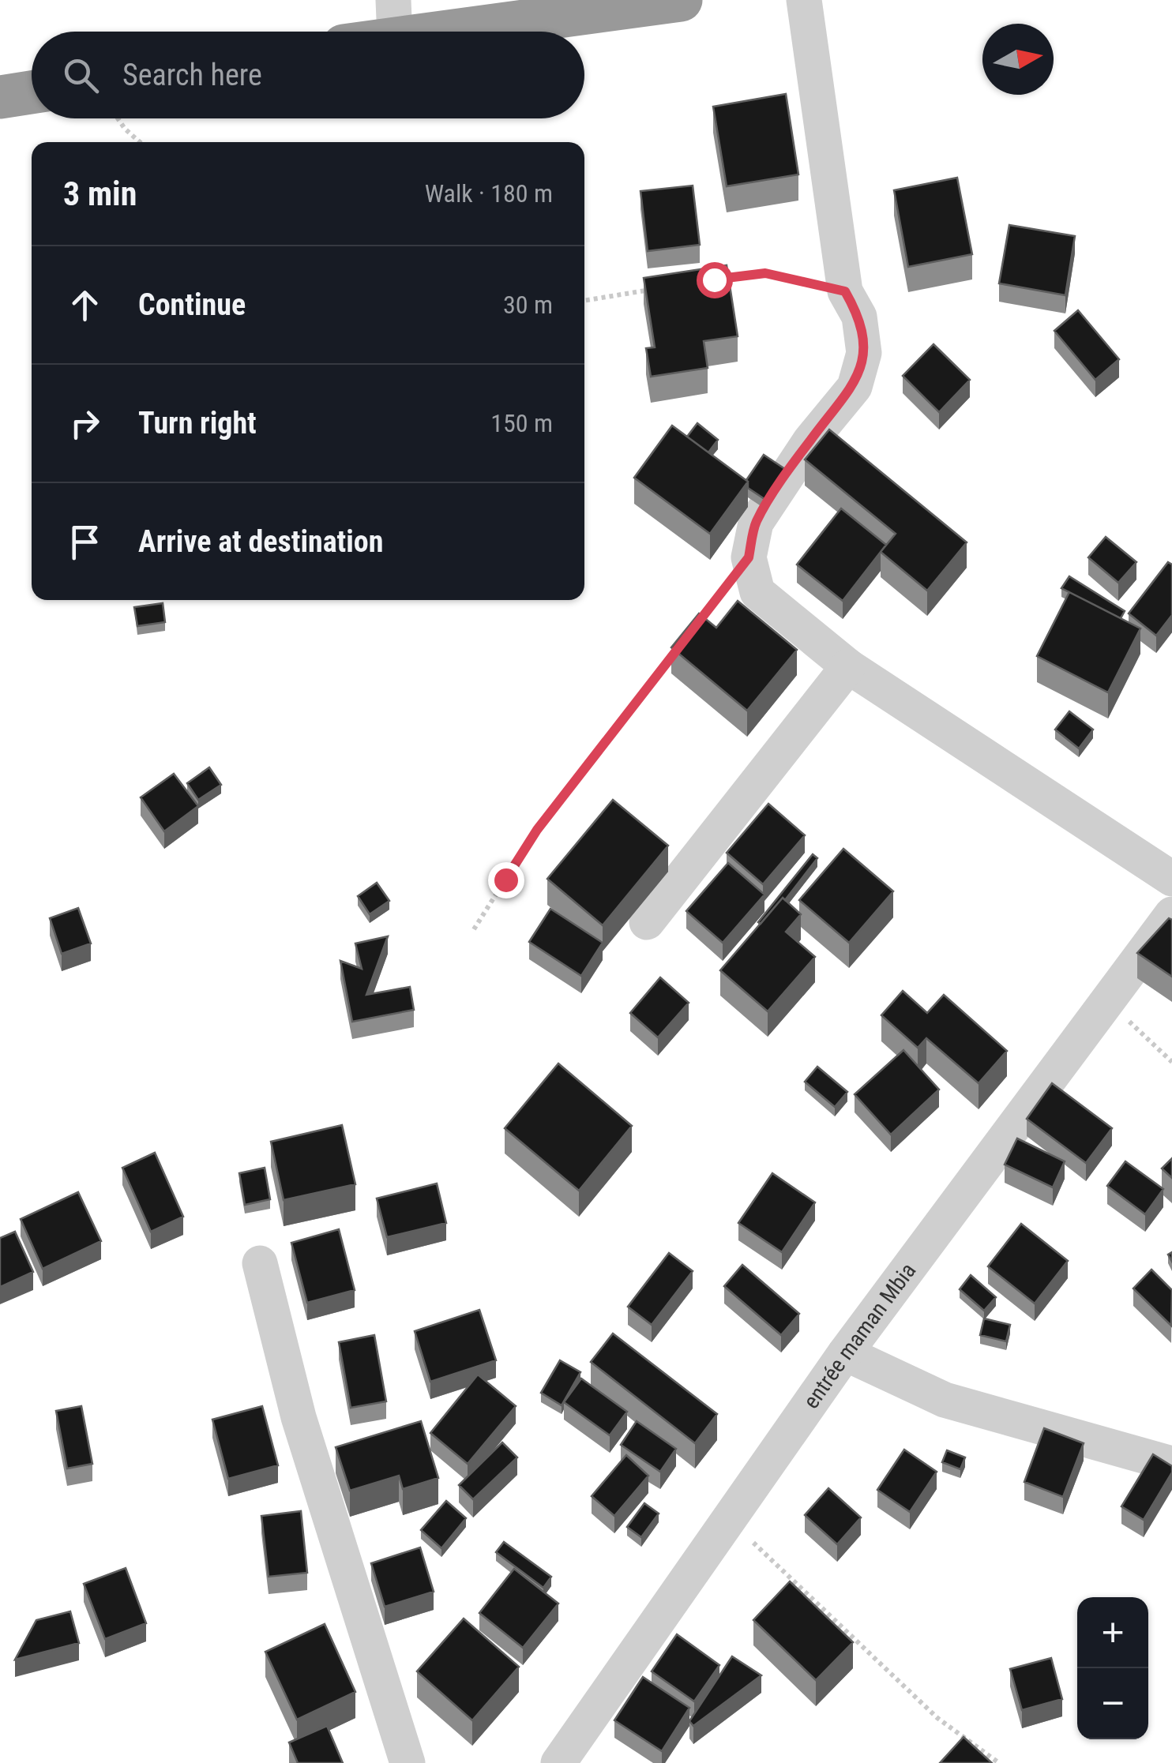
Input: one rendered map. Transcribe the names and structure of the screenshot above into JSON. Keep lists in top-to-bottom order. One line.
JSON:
{"streets":{"street":["entrée maman Mbia"]},"north":"right","page":{"search":"Search here","heading":["3 min","Walk · 180 m"],"list":[["Continue","30 m"],["Turn right","150 m"],"Arrive at destination"],"map_buttons":["+","−"]}}
